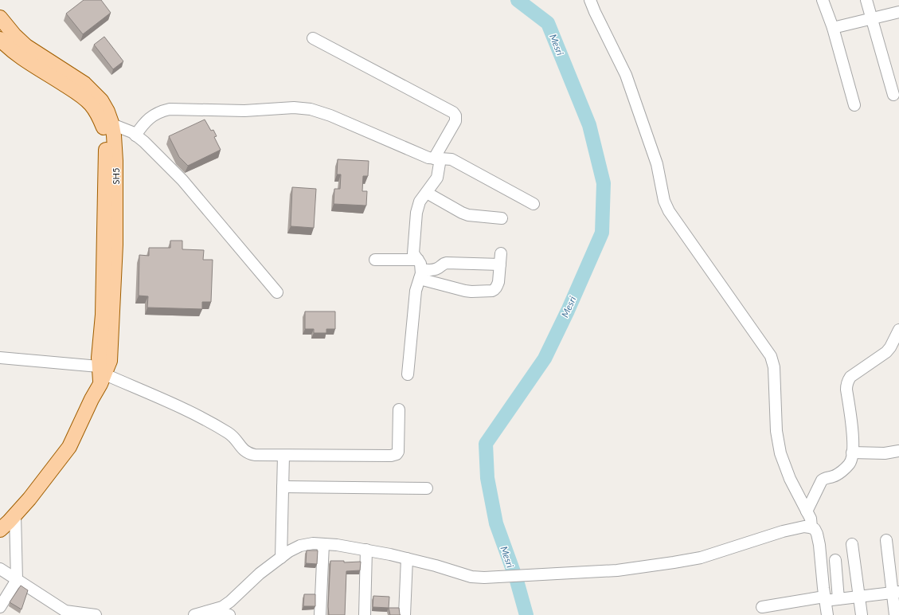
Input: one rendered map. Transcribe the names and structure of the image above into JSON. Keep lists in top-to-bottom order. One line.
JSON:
{"streets":{"main road":["SH5"]},"water":["Mesri"]}
